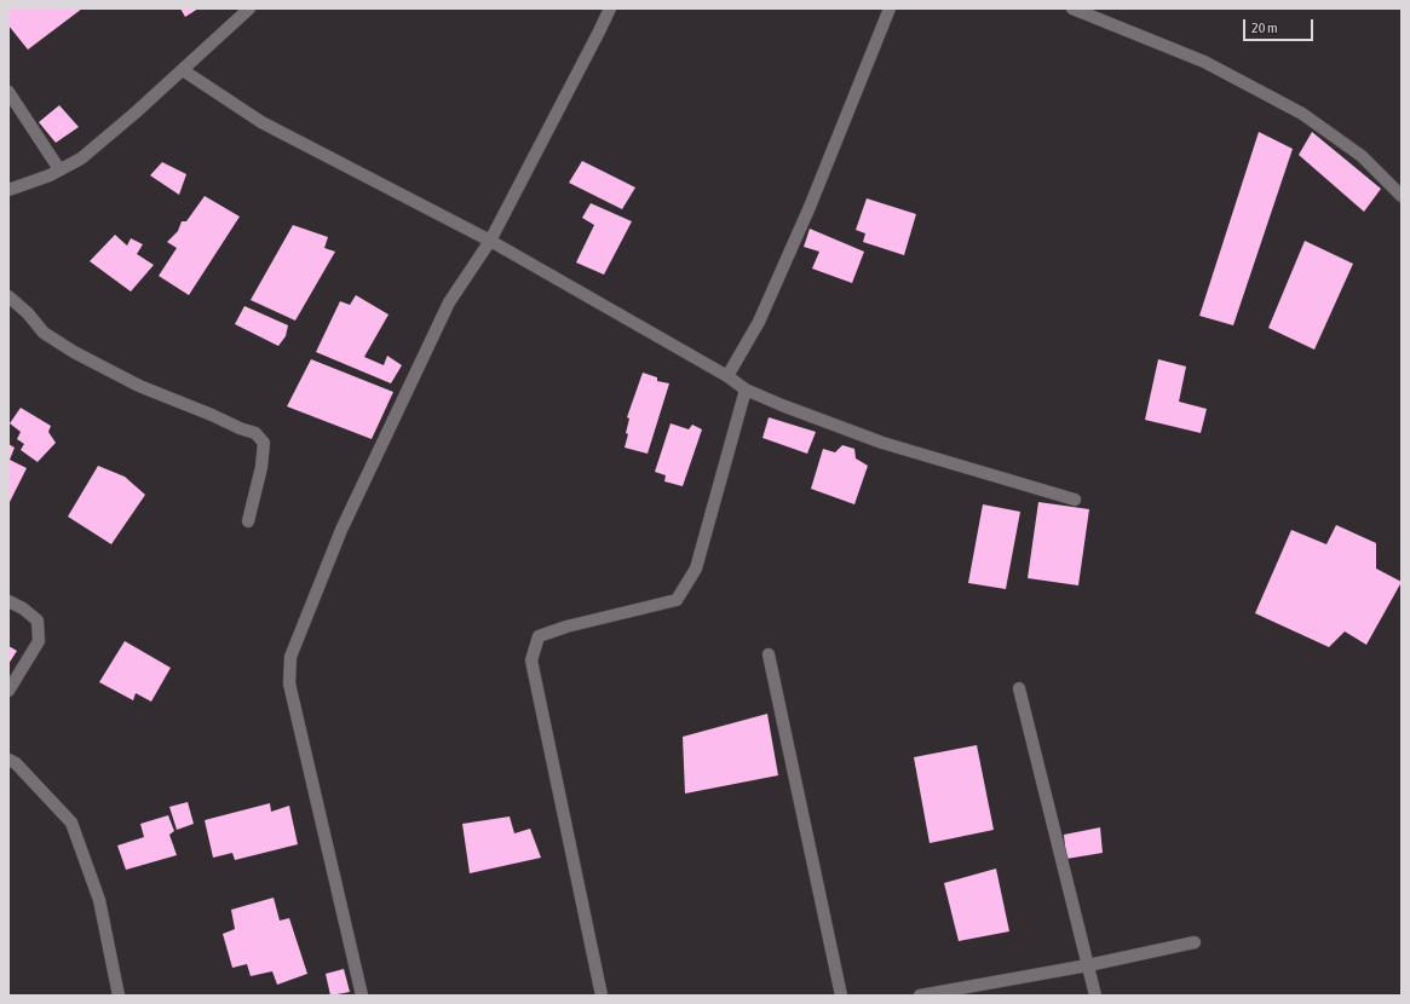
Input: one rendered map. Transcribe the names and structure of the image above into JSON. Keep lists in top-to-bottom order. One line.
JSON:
{"scale_bar":"20 m"}
